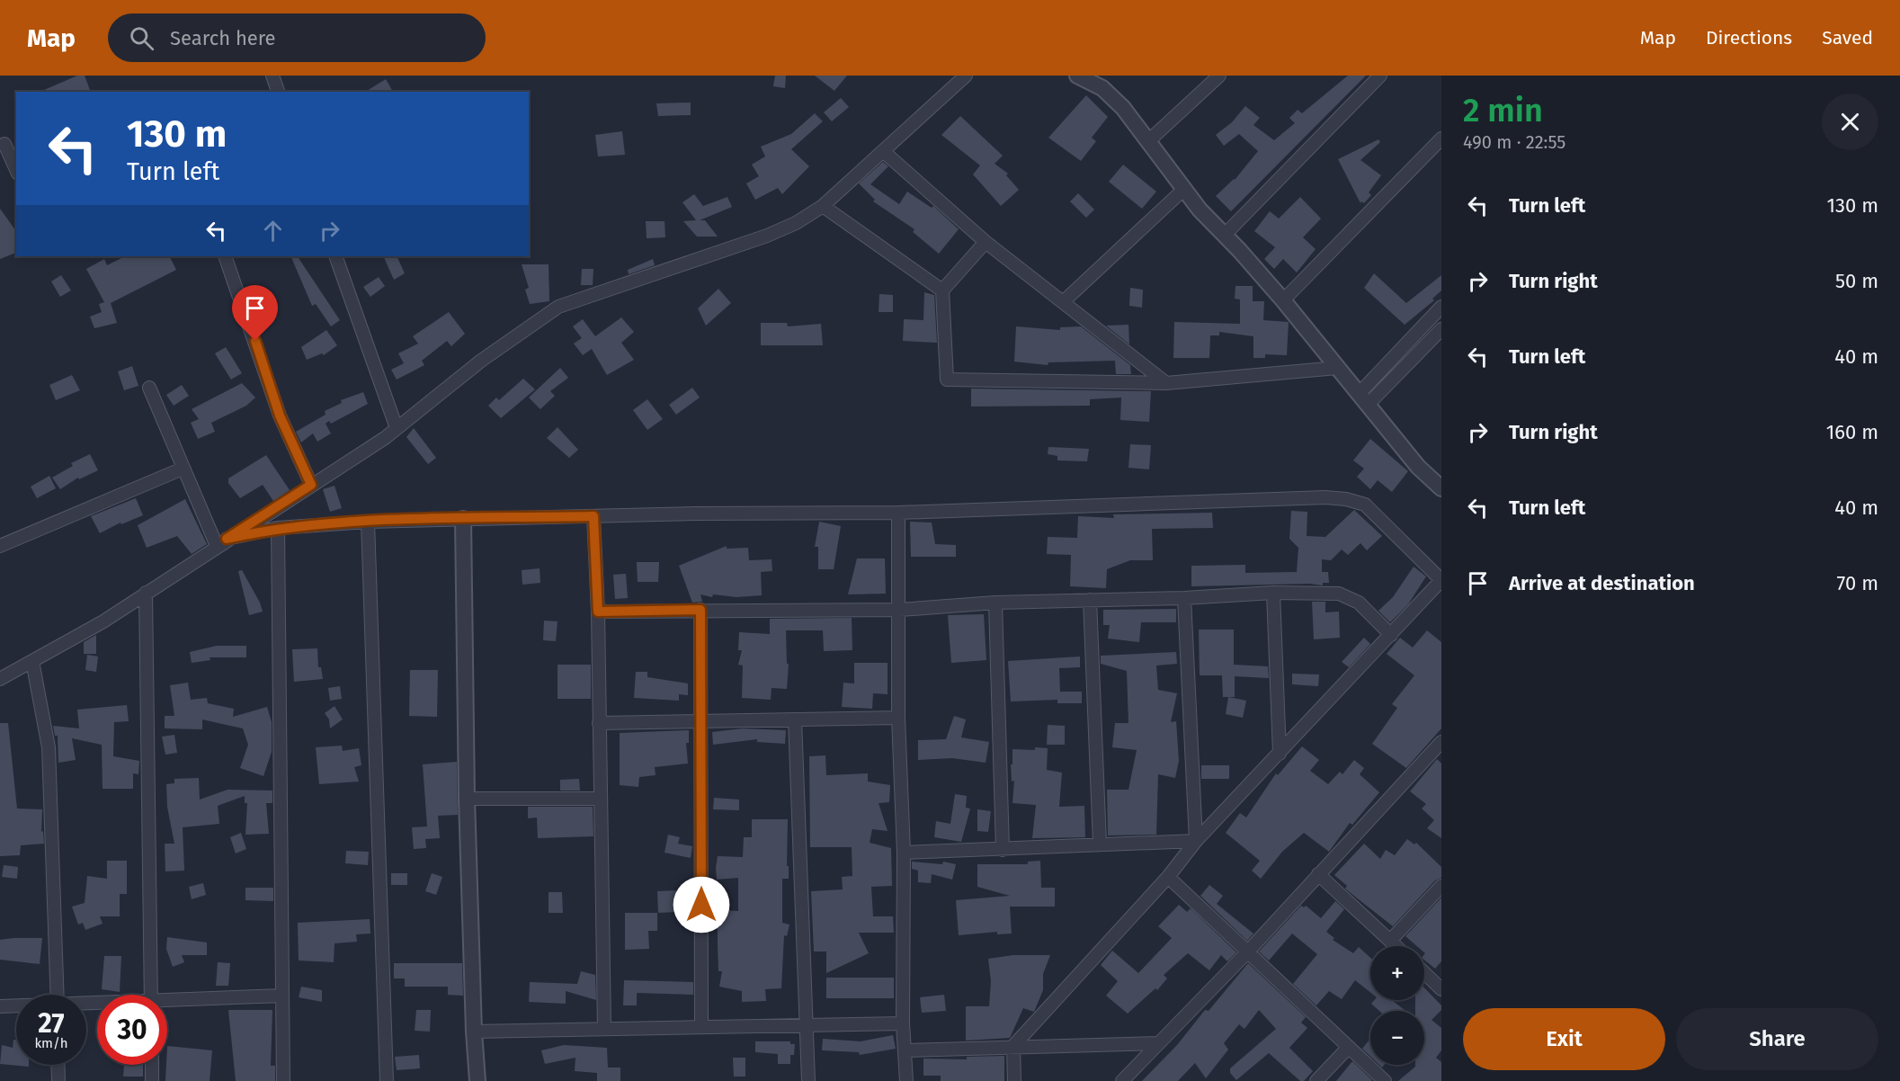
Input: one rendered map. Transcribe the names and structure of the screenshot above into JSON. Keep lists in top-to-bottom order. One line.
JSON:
{"page":{"header":"Map","search":"Search here","nav":["Map","Directions","Saved"],"heading":["2 min","490 m · 22:55"],"turn":["130 m","Turn left"],"list":[{"name":"Turn left","value":"130 m"},{"name":"Turn right","value":"50 m"},{"name":"Turn left","value":"40 m"},{"name":"Turn right","value":"160 m"},{"name":"Turn left","value":"40 m"},{"name":"Arrive at destination","value":"70 m"}],"map_buttons":["+","−"],"speed":"27 km/h","limit":"30","buttons":["Exit","Share"]}}
